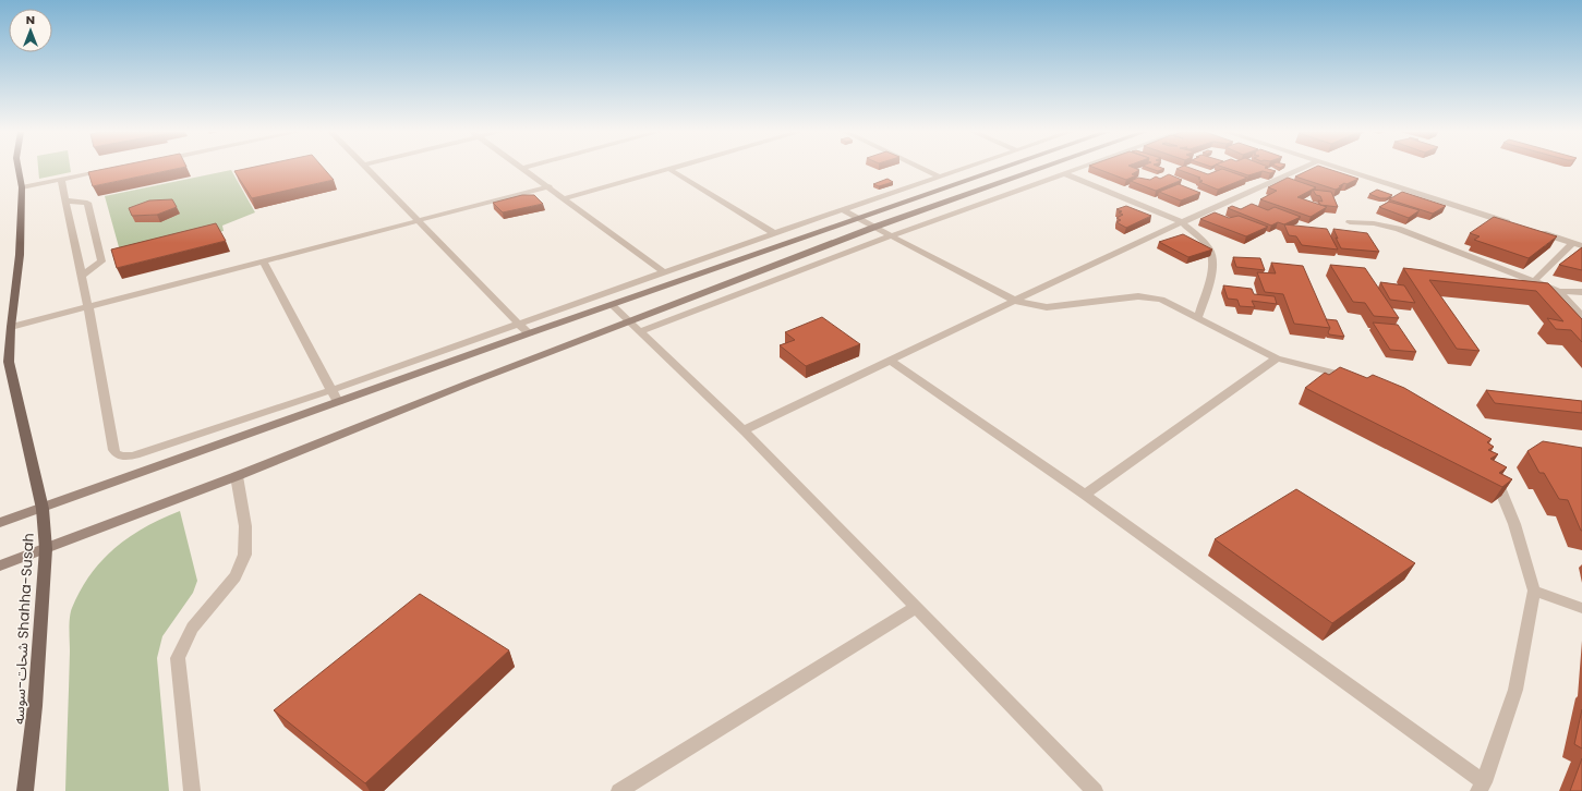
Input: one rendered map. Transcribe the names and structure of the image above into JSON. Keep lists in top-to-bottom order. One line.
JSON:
{"streets":{"main road":["شحات-سوسه Shahha-Susah"]},"north":"top"}
